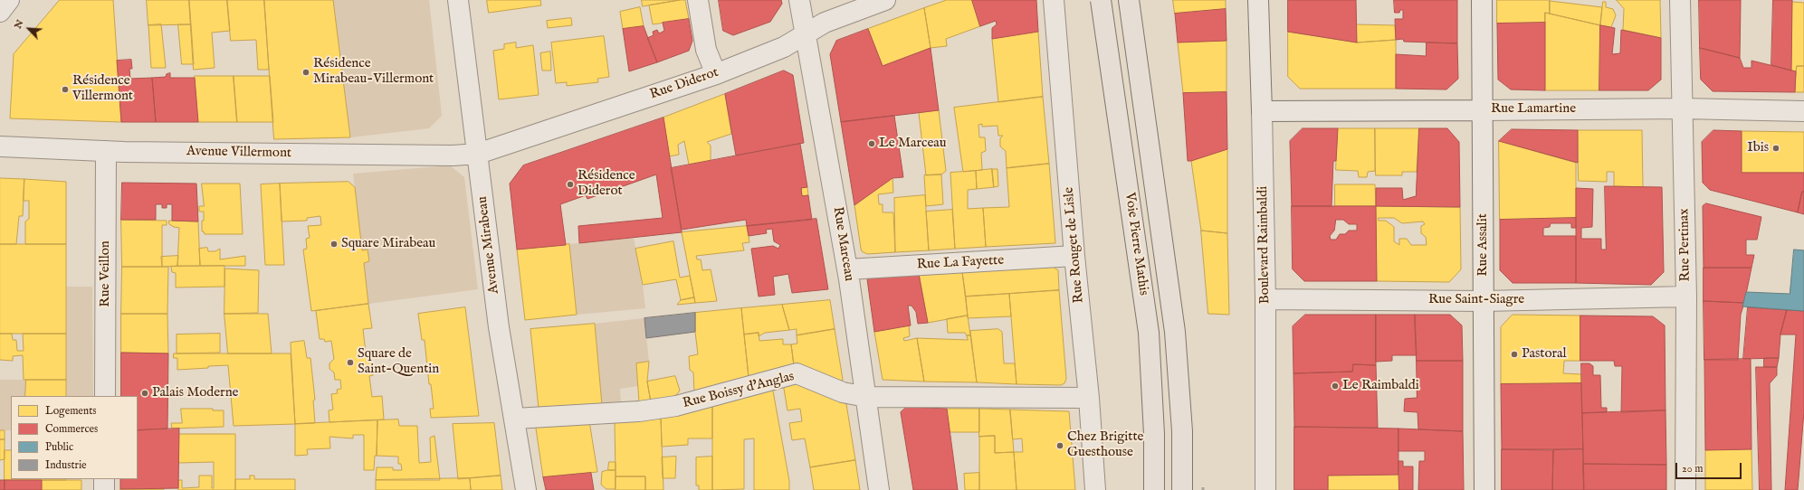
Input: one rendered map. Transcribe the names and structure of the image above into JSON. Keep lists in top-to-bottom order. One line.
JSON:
{"streets":{"highway":["Voie Pierre Mathis"],"street":["Rue Diderot","Rue Lamartine","Avenue Villermont","Rue Marceau","Avenue Mirabeau","Rue Rouget de Lisle","Boulevard Raimbaldi","Rue Assalit","Rue Pertinax","Rue La Fayette","Rue Veillon","Rue Saint-Siagre","Rue Boissy d'Anglas"]},"crossings":[["Rue Diderot","Avenue Villermont"],["Rue Diderot","Rue Marceau"],["Rue Diderot","Avenue Mirabeau"],["Rue Lamartine","Boulevard Raimbaldi"],["Rue Lamartine","Rue Assalit"],["Rue Lamartine","Rue Pertinax"],["Avenue Villermont","Avenue Mirabeau"],["Avenue Villermont","Rue Veillon"],["Rue Marceau","Rue La Fayette"],["Rue Marceau","Rue Boissy d'Anglas"],["Avenue Mirabeau","Rue Boissy d'Anglas"],["Rue Rouget de Lisle","Rue La Fayette"],["Rue Rouget de Lisle","Rue Boissy d'Anglas"],["Boulevard Raimbaldi","Rue Saint-Siagre"],["Rue Assalit","Rue Saint-Siagre"],["Rue Pertinax","Rue Saint-Siagre"]],"places":["Résidence Mirabeau-Villermont","Résidence Villermont","Le Marceau","Ibis","Résidence Diderot","Square Mirabeau","Pastoral","Square de Saint-Quentin","Le Raimbaldi","Palais Moderne","Chez Brigitte Guesthouse"],"legend":["Logements","Commerces","Public","Industrie"],"scale_bar":"20 m","north":"top left"}
